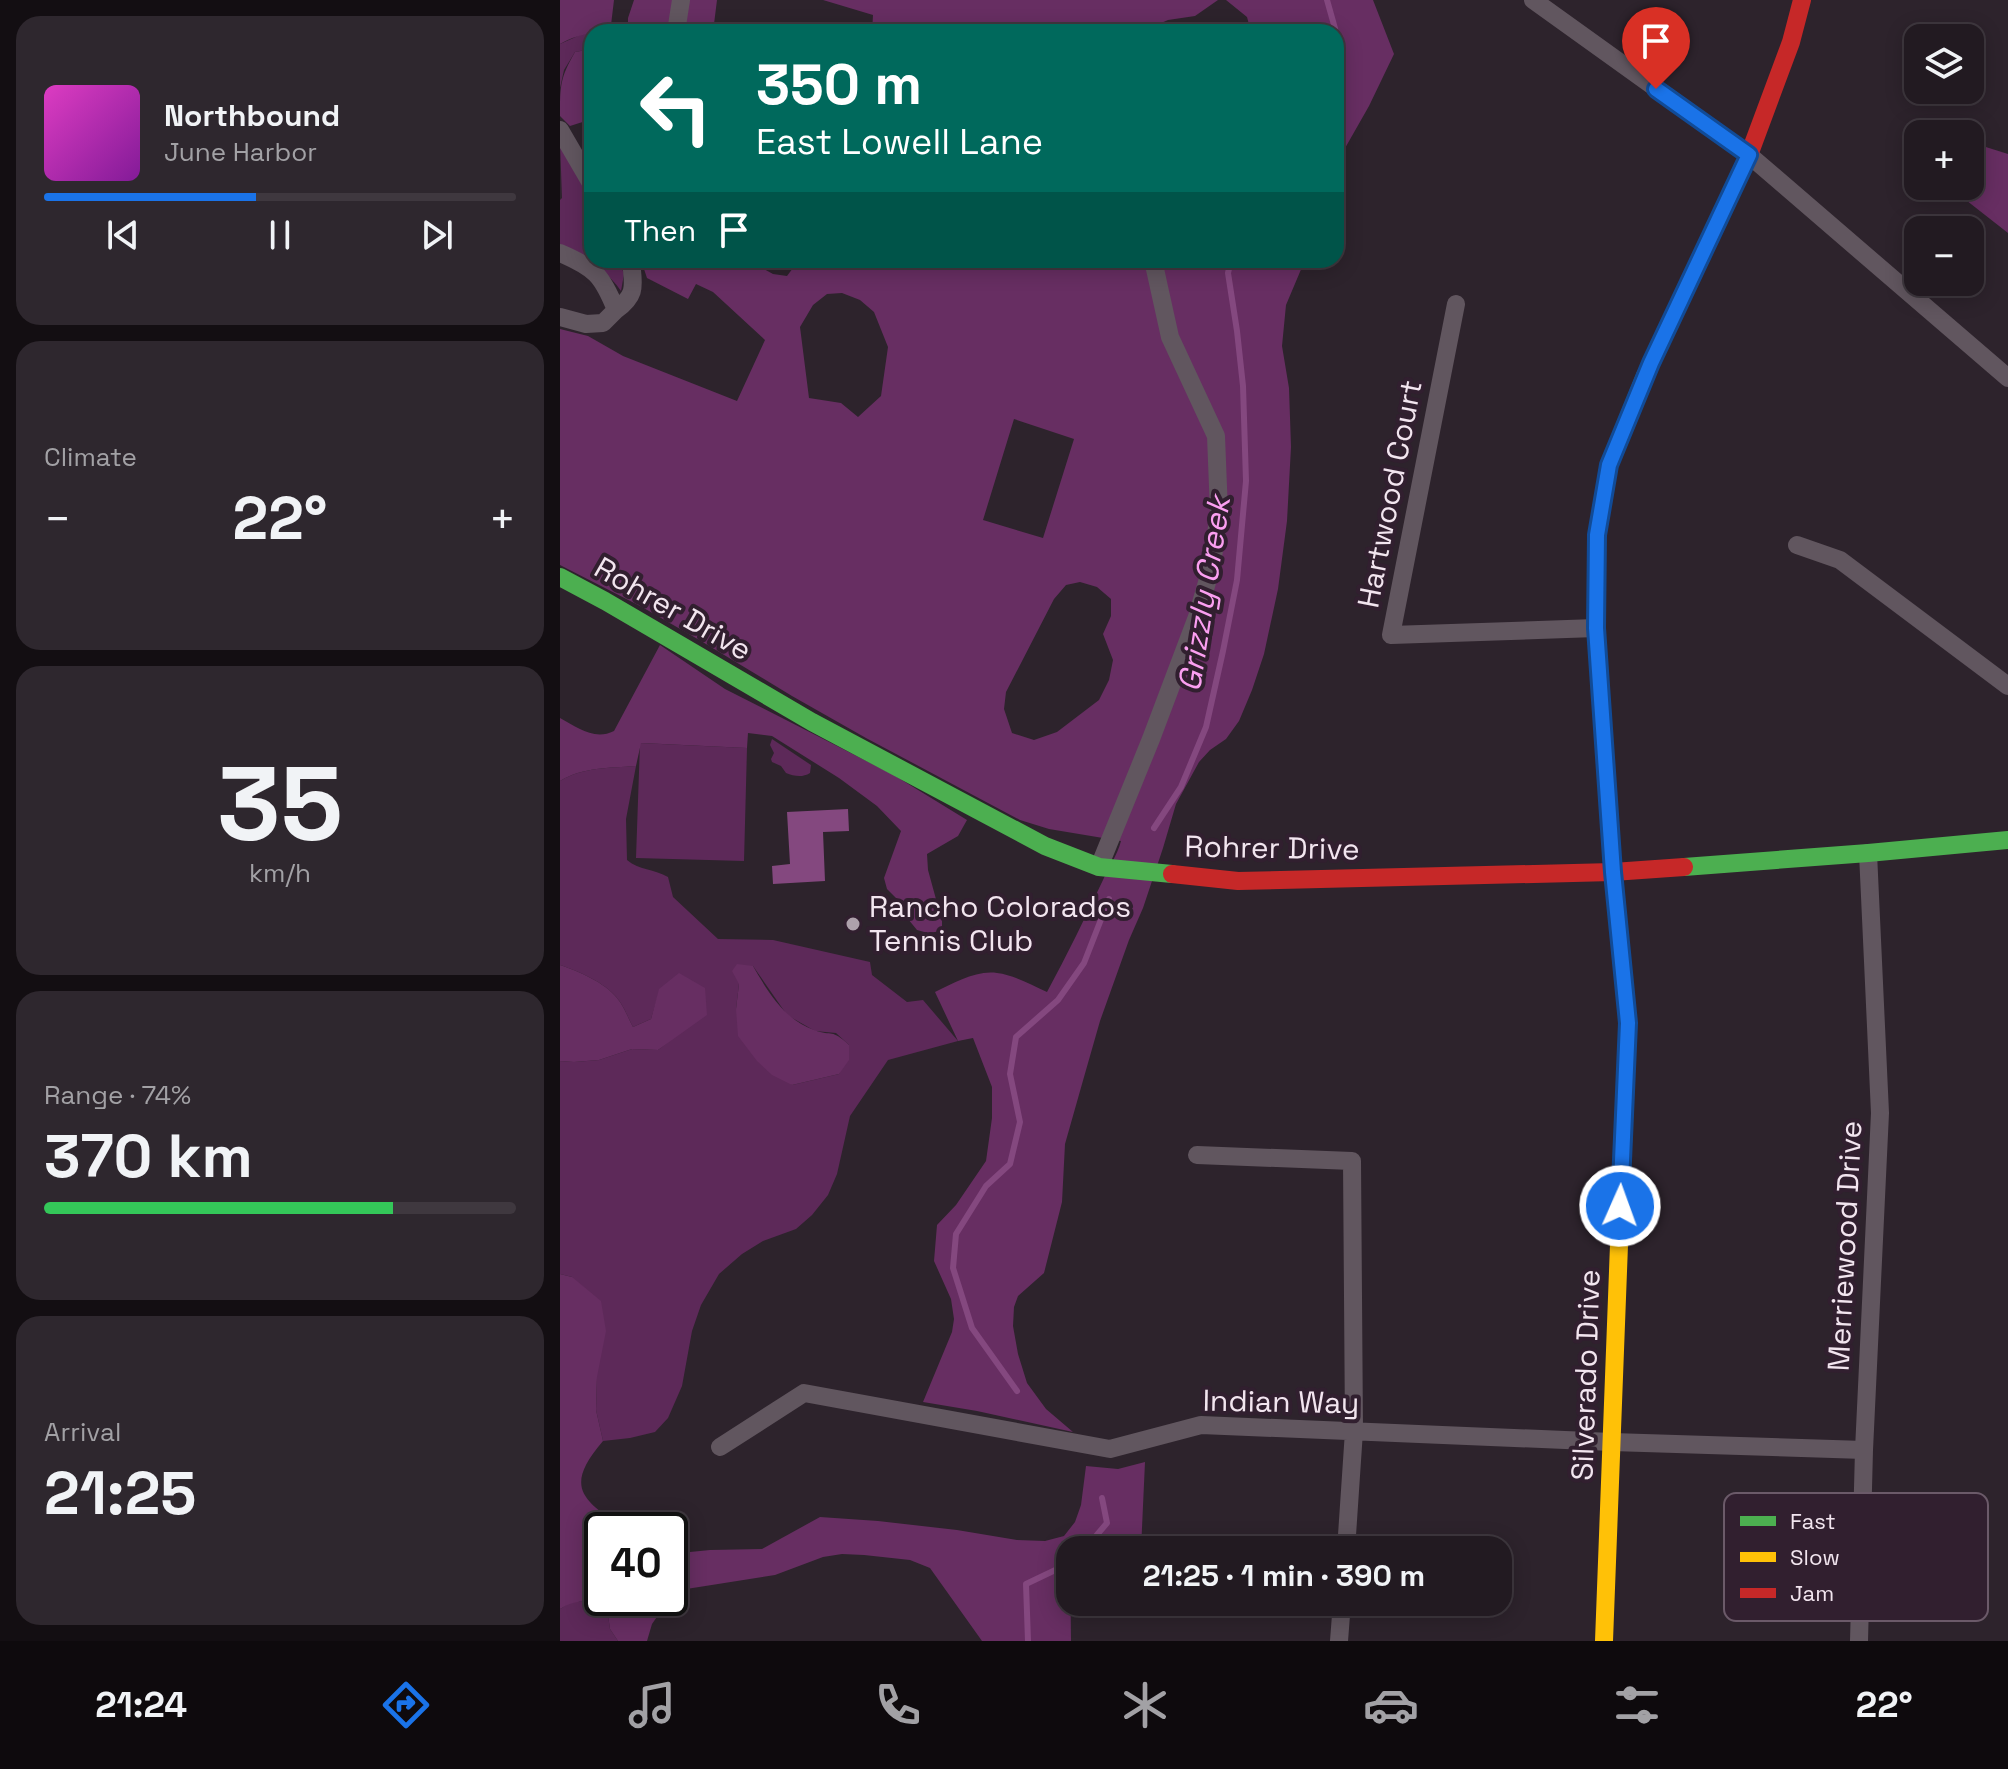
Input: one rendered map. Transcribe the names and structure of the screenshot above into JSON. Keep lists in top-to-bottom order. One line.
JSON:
{"streets":{"street":["Hartwood Court","Rohrer Drive","Merriewood Drive","Silverado Drive","Indian Way"]},"crossings":[["Hartwood Court","Silverado Drive"],["Rohrer Drive","Merriewood Drive"],["Rohrer Drive","Silverado Drive"],["Merriewood Drive","Indian Way"],["Silverado Drive","Indian Way"]],"water":["Grizzly Creek"],"places":["Rancho Colorados Tennis Club"],"legend":["Fast","Slow","Jam"],"page":{"map_buttons":["+","−"],"turn":["350 m","East Lowell Lane"],"song":["Northbound","June Harbor"],"then":"Then","tile":["Climate",["35","km/h"],["Range · 74%","370 km"],["Arrival","21:25"]],"heat":["−","22°","+"],"limit":"40","trip":"21:25 · 1 min · 390 m","tabs":["21:24","22°"]}}
